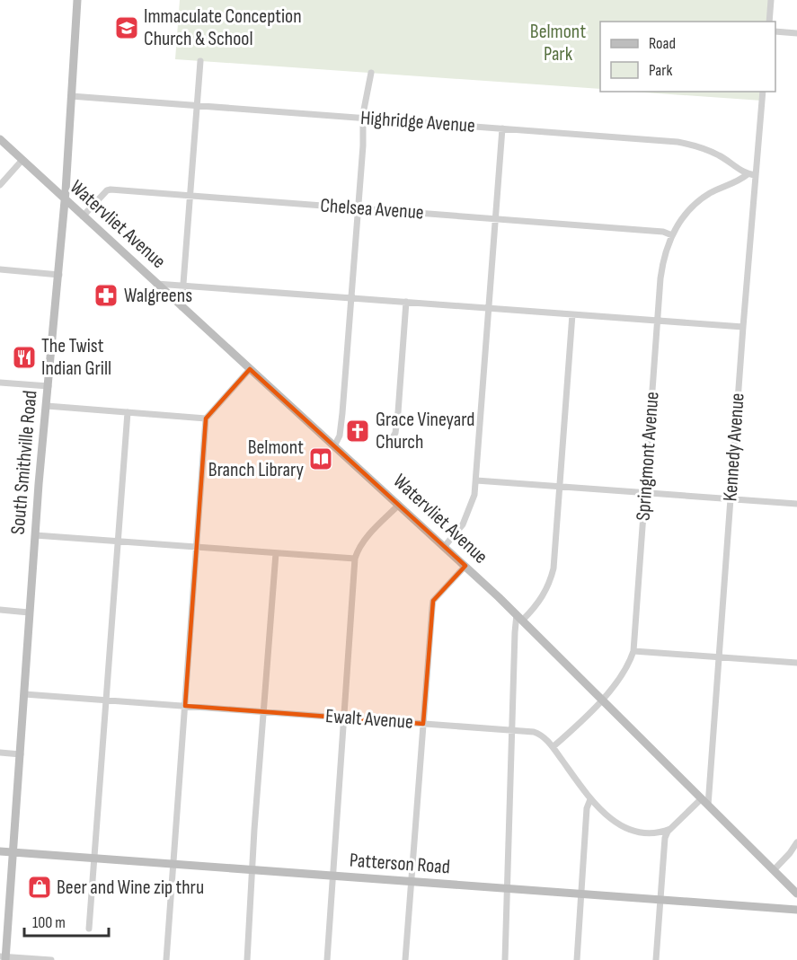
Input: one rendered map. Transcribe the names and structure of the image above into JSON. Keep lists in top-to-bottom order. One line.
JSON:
{"streets":{"main road":["Watervliet Avenue","South Smithville Road","Patterson Road"],"street":["Highridge Avenue","Chelsea Avenue","Kennedy Avenue","Springmont Avenue","Ewalt Avenue"]},"crossings":[["Highridge Avenue","Kennedy Avenue"],["Highridge Avenue","Springmont Avenue"],["Highridge Avenue","South Smithville Road"],["Chelsea Avenue","Watervliet Avenue"],["Chelsea Avenue","Springmont Avenue"],["Watervliet Avenue","Kennedy Avenue"],["Watervliet Avenue","Springmont Avenue"],["Watervliet Avenue","South Smithville Road"],["Springmont Avenue","Ewalt Avenue"],["South Smithville Road","Ewalt Avenue"],["South Smithville Road","Patterson Road"]],"parks":["Belmont Park"],"places":{"school or university":["Immaculate Conception Church & School"],"pharmacy":["Walgreens"],"restaurant":["The Twist Indian Grill"],"church":["Grace Vineyard Church"],"library":["Belmont Branch Library"],"shop":["Beer and Wine zip thru"]},"legend":["Road","Park"],"scale_bar":"100 m"}
